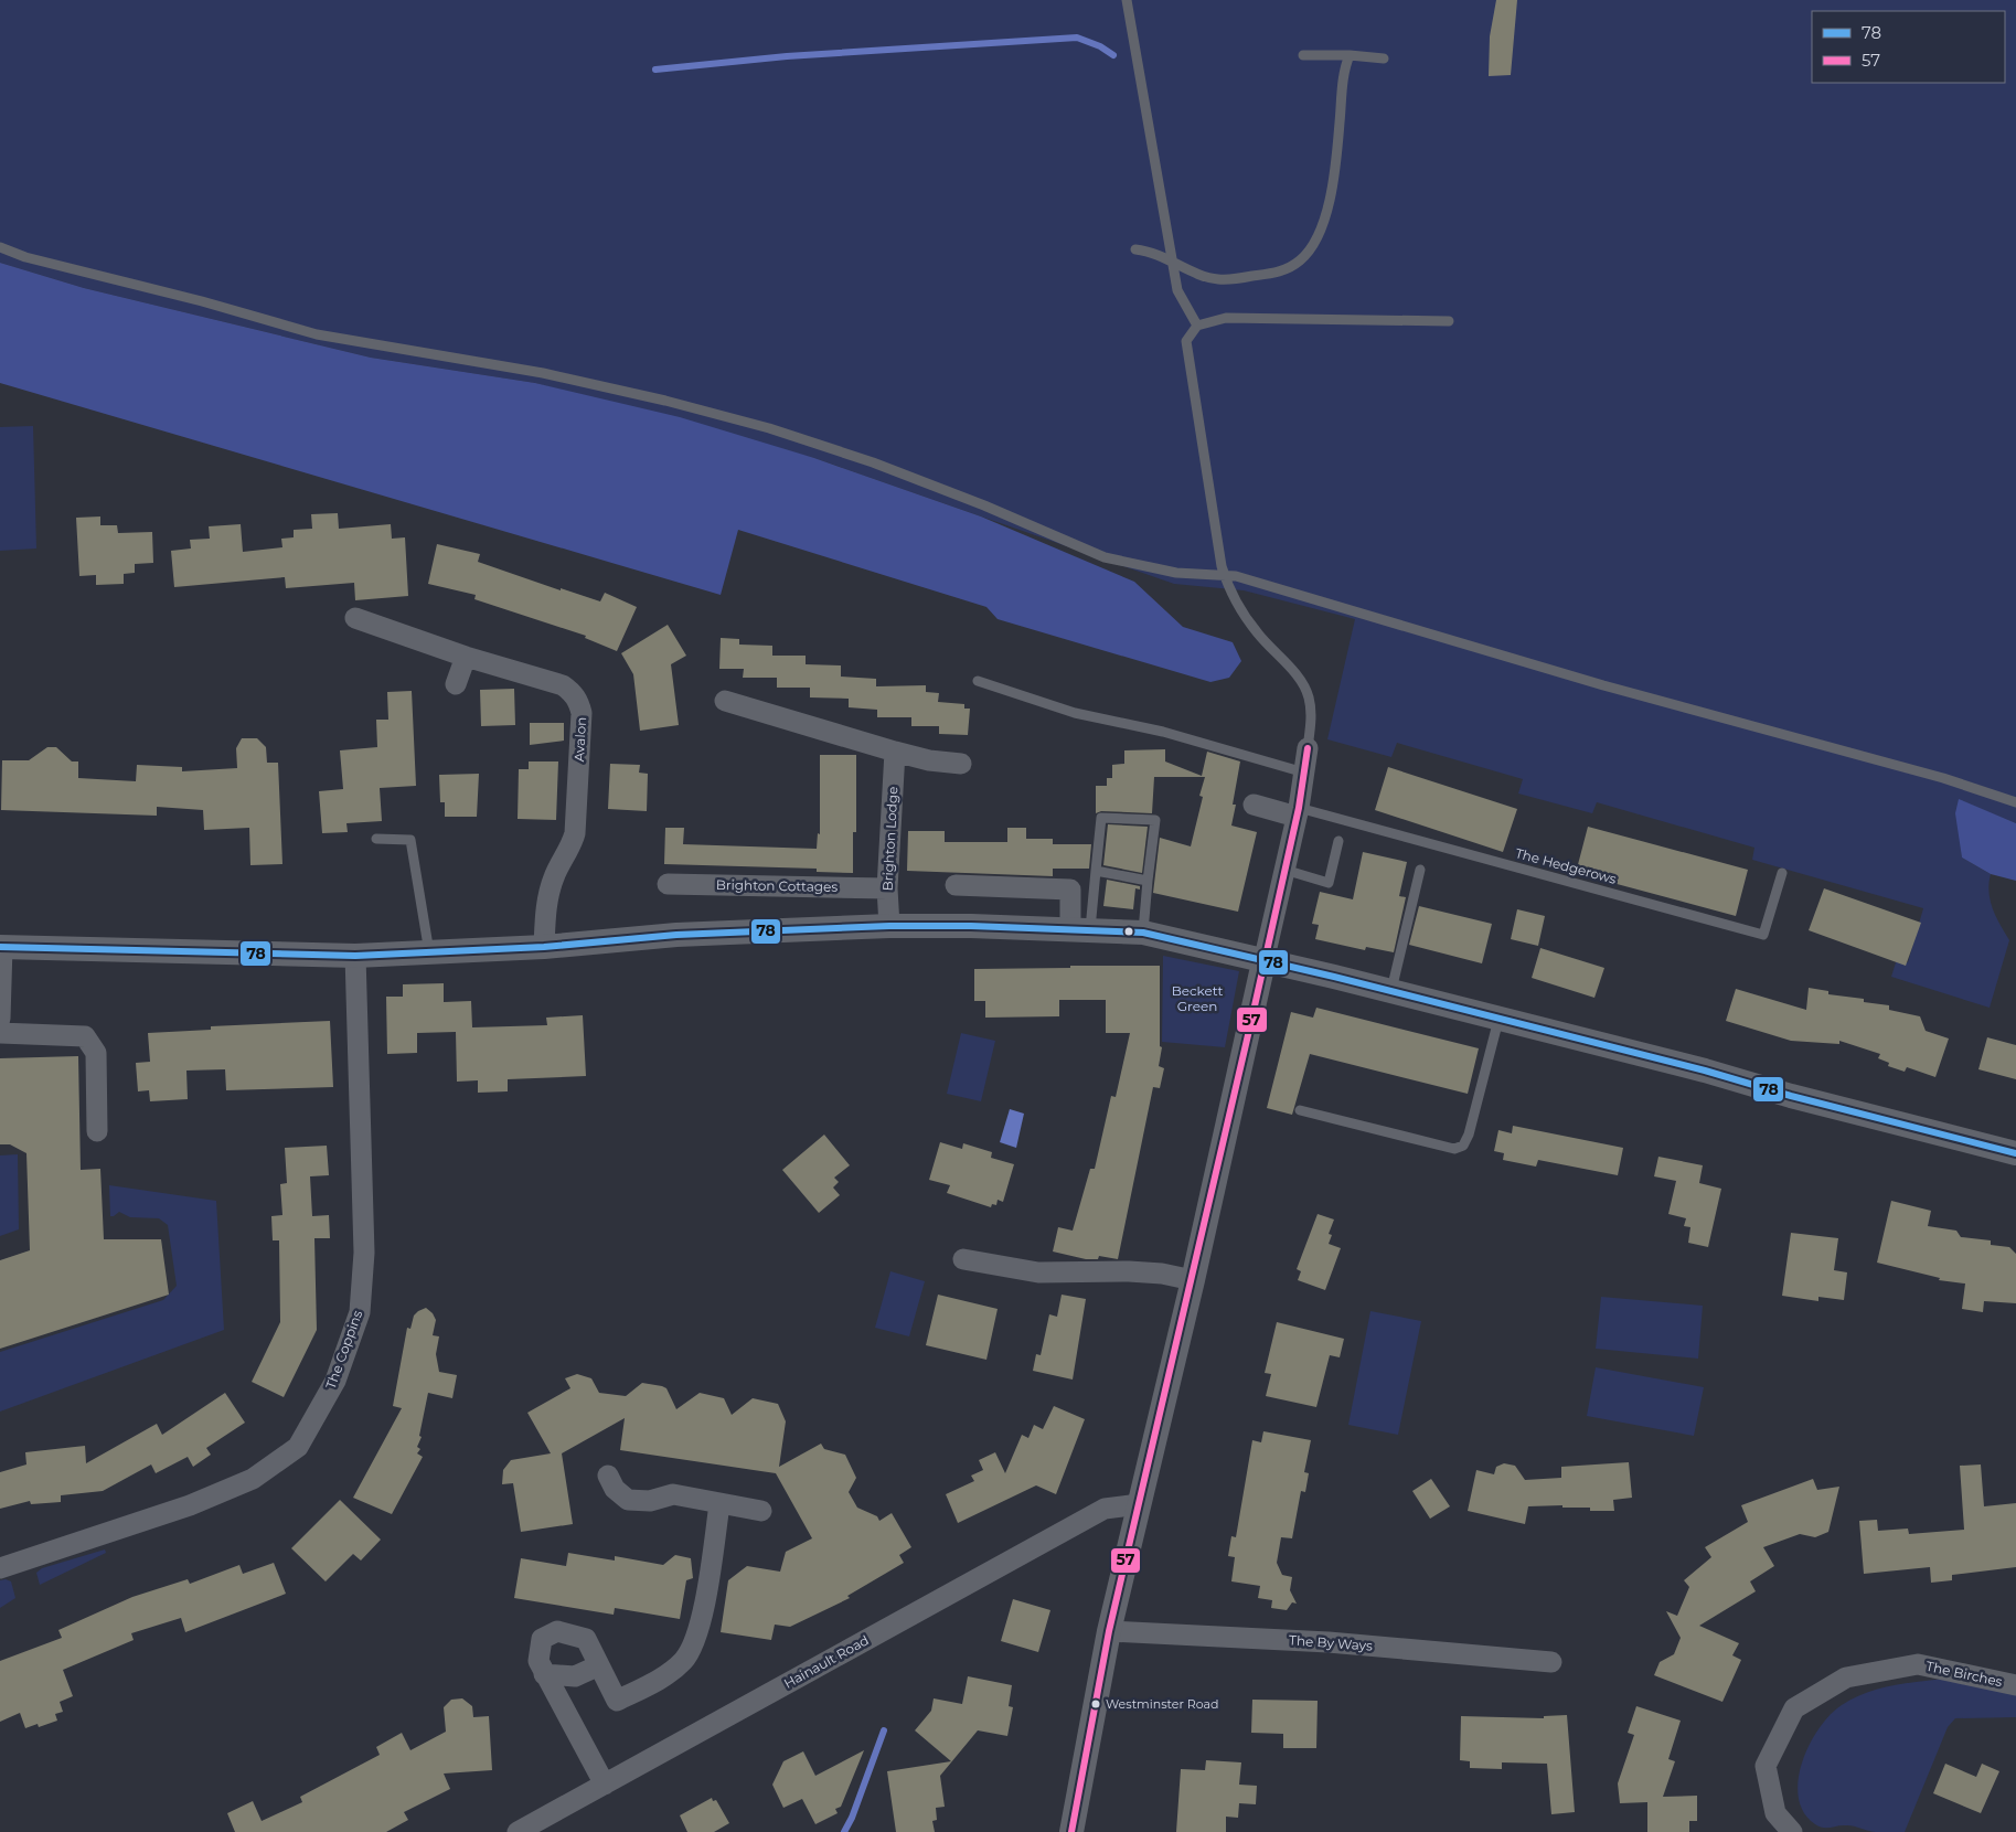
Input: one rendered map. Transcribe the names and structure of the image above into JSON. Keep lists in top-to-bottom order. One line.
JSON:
{"streets":{"street":["Avalon","Brighton Lodge","Brighton Cottages","The Coppins","The By Ways","Hainault Road","The Birches"],"lane":["The Hedgerows"]},"crossings":[["Brighton Lodge","Brighton Cottages"]],"parks":["Beckett Green"],"places":["Westminster Road"],"lines":["transit line 57","transit line 78"],"legend":["78","57"]}
